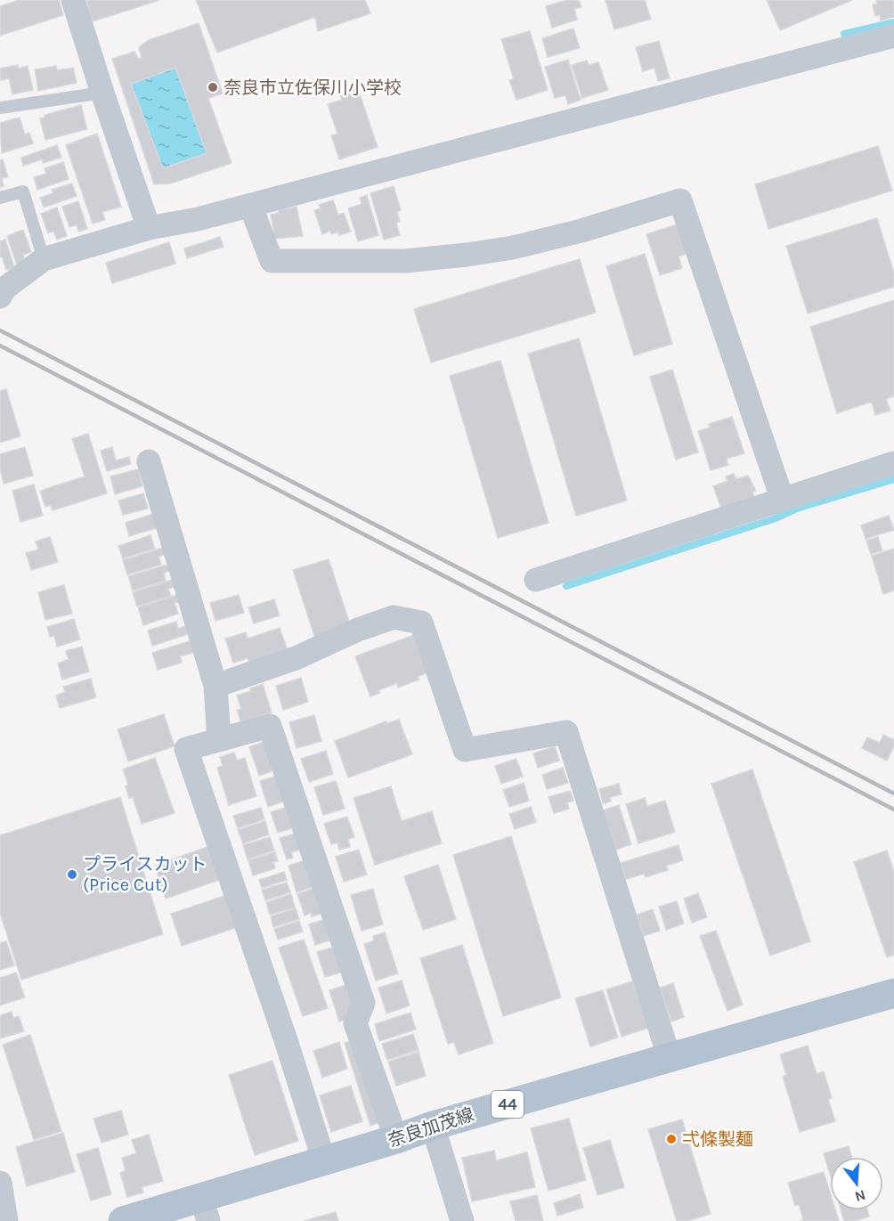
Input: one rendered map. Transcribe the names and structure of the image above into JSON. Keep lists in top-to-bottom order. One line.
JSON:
{"streets":{"main road":["44","奈良加茂線"]},"places":["奈良市立佐保川小学校","プライスカット (Price Cut)","弌條製麺"],"north":"bottom"}
